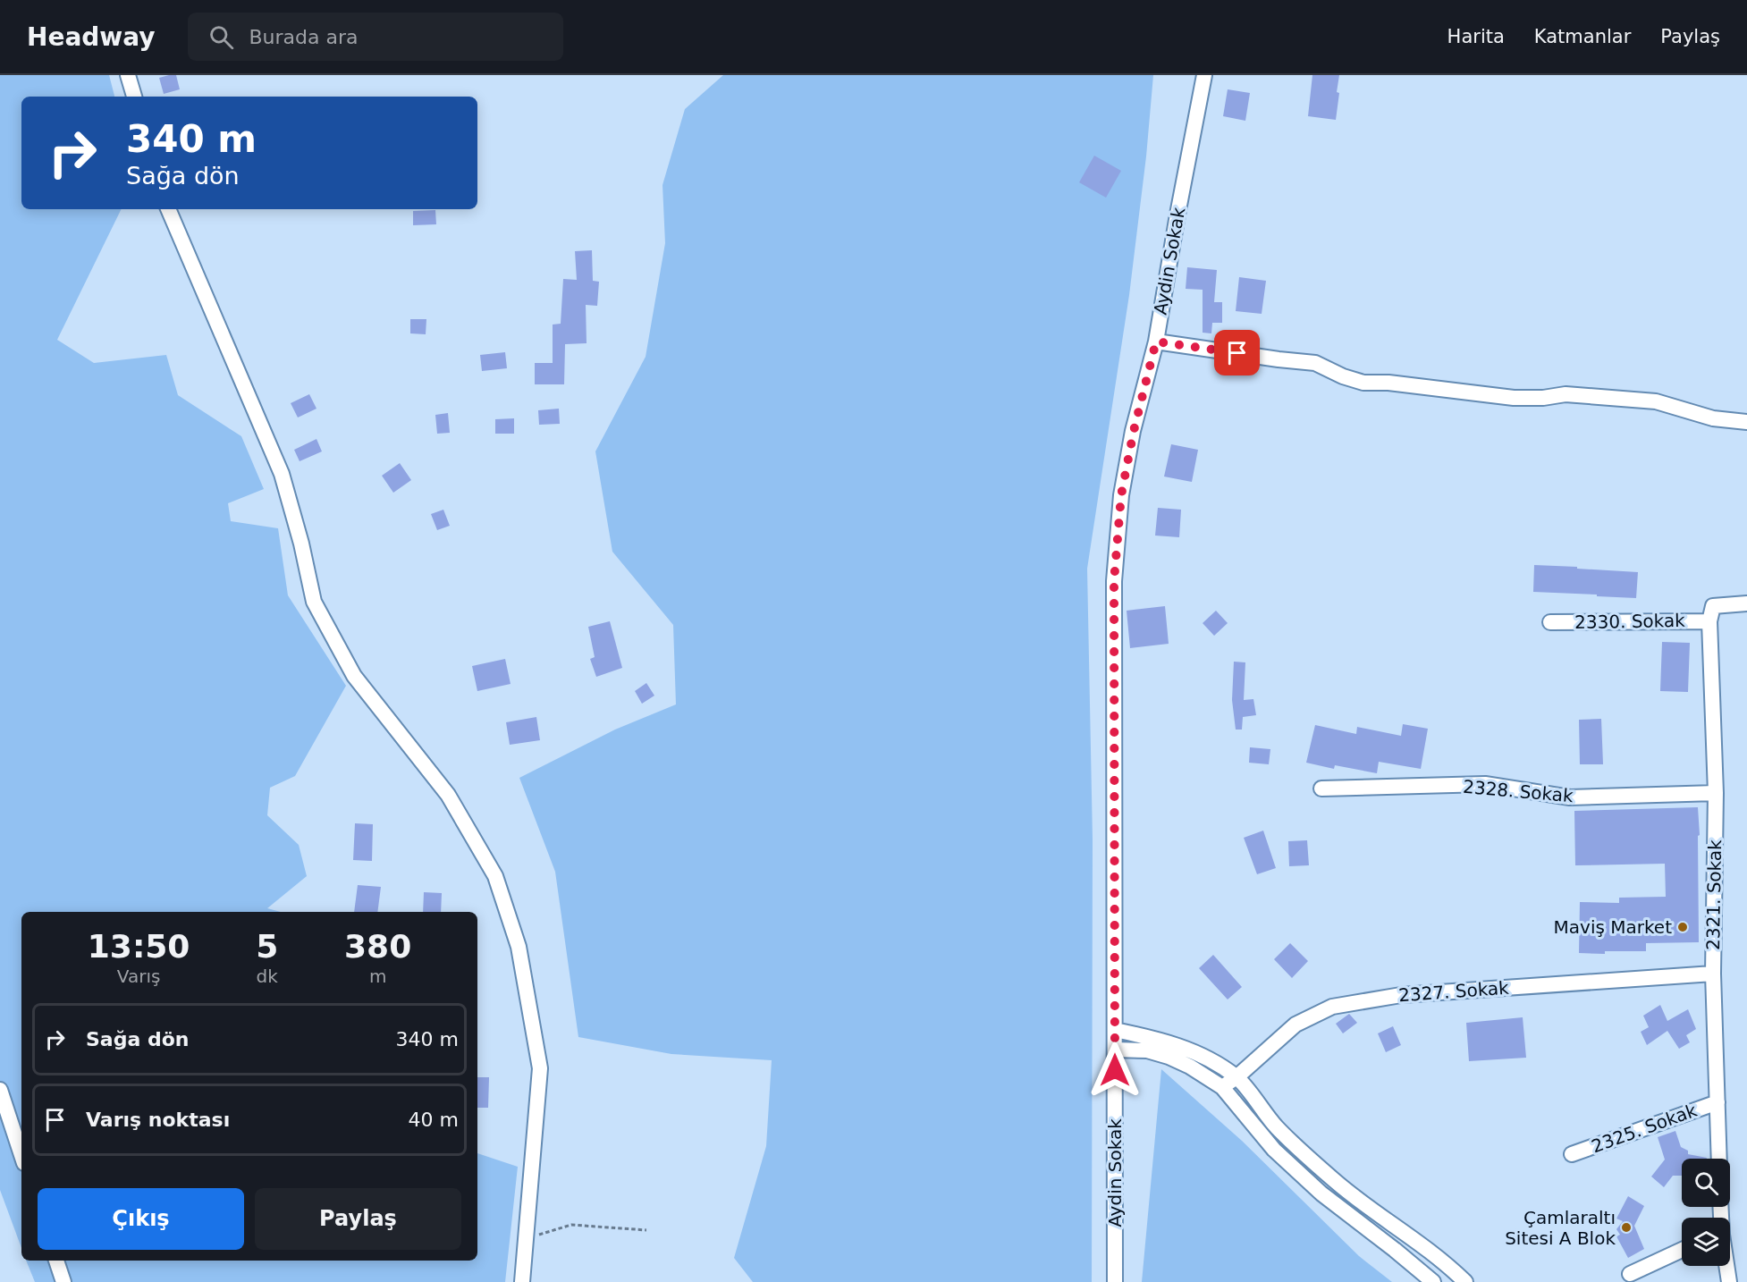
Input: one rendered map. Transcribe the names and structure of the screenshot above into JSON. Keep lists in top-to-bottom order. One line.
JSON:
{"streets":{"street":["Aydin Sokak","2330. Sokak","2328. Sokak","2321. Sokak","2327. Sokak","2325. Sokak"]},"crossings":[["2330. Sokak","2321. Sokak"],["2328. Sokak","2321. Sokak"],["2321. Sokak","2327. Sokak"],["2321. Sokak","2325. Sokak"]],"places":["Maviş Market","Çamlaraltı Sitesi A Blok"],"page":{"header":"Headway","search":"Burada ara","nav":["Harita","Katmanlar","Paylaş"],"turn":["340 m","Sağa dön"],"eta":["13:50","Varış","5","dk","380","m"],"list":[{"name":"Sağa dön","value":"340 m"},{"name":"Varış noktası","value":"40 m"}],"buttons":["Çıkış","Paylaş"]}}
